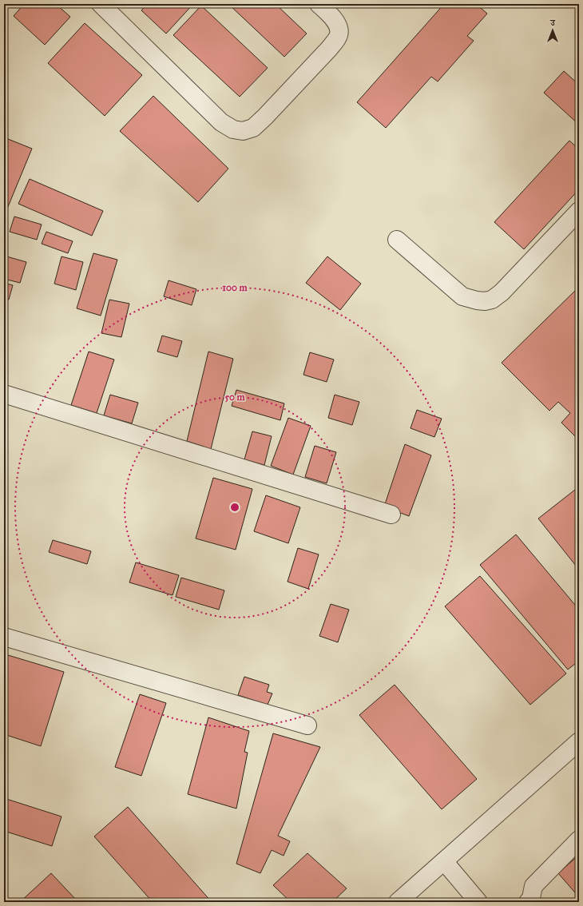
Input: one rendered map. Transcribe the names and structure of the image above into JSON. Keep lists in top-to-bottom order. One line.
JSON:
{"north":"top","rings":["100 m","50 m"]}
